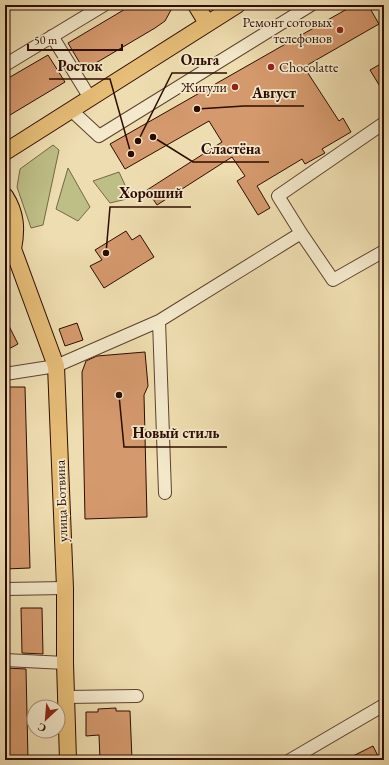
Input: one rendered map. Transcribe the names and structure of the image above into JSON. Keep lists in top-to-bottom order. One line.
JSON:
{"streets":{"main road":["улица Ботвина"]},"places":["Ремонт сотовых телефонов","Chocolatte","Жигули","Август","Сластёна","Ольга","Росток","Хороший","Новый стиль"],"scale_bar":"50 m","north":"bottom left"}
